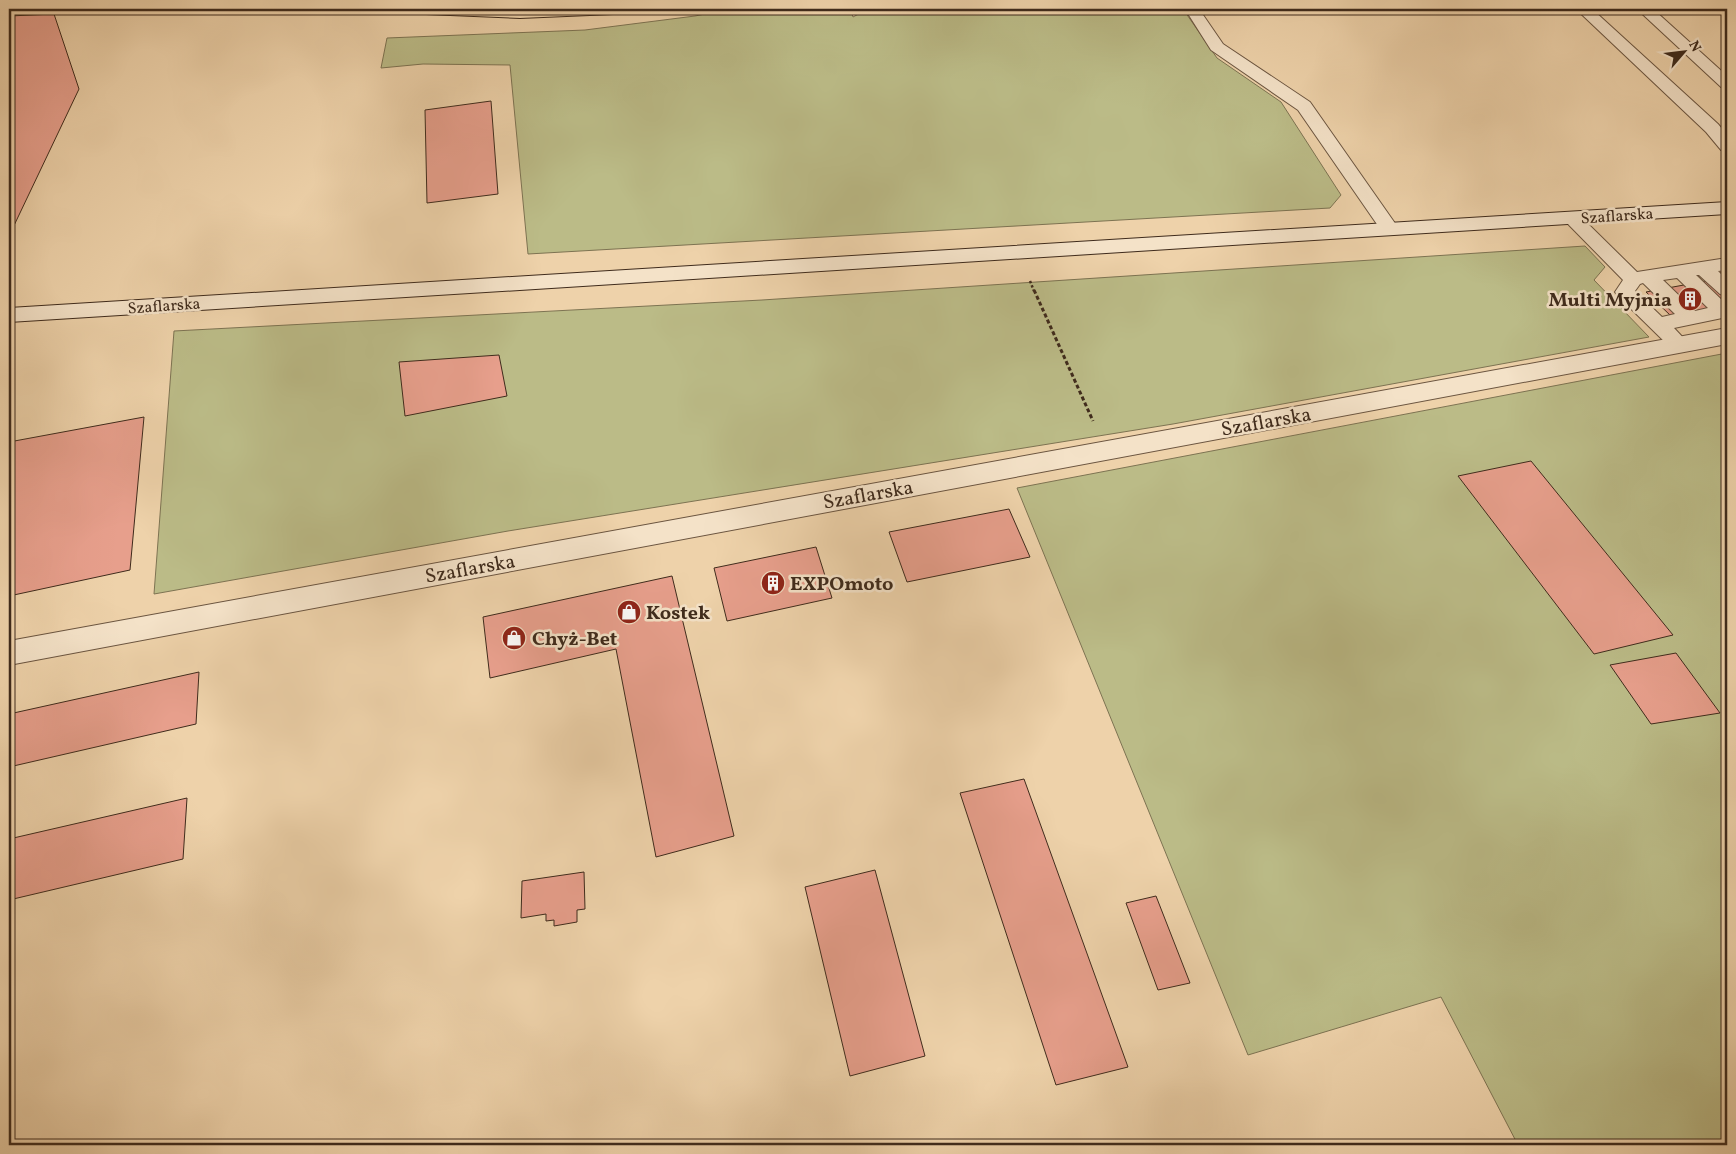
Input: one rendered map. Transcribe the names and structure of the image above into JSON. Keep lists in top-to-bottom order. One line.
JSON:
{"streets":{"street":["Szaflarska"]},"places":{"building":["Multi Myjnia","EXPOmoto"],"shop":["Kostek","Chyż-Bet"]},"north":"top right"}
